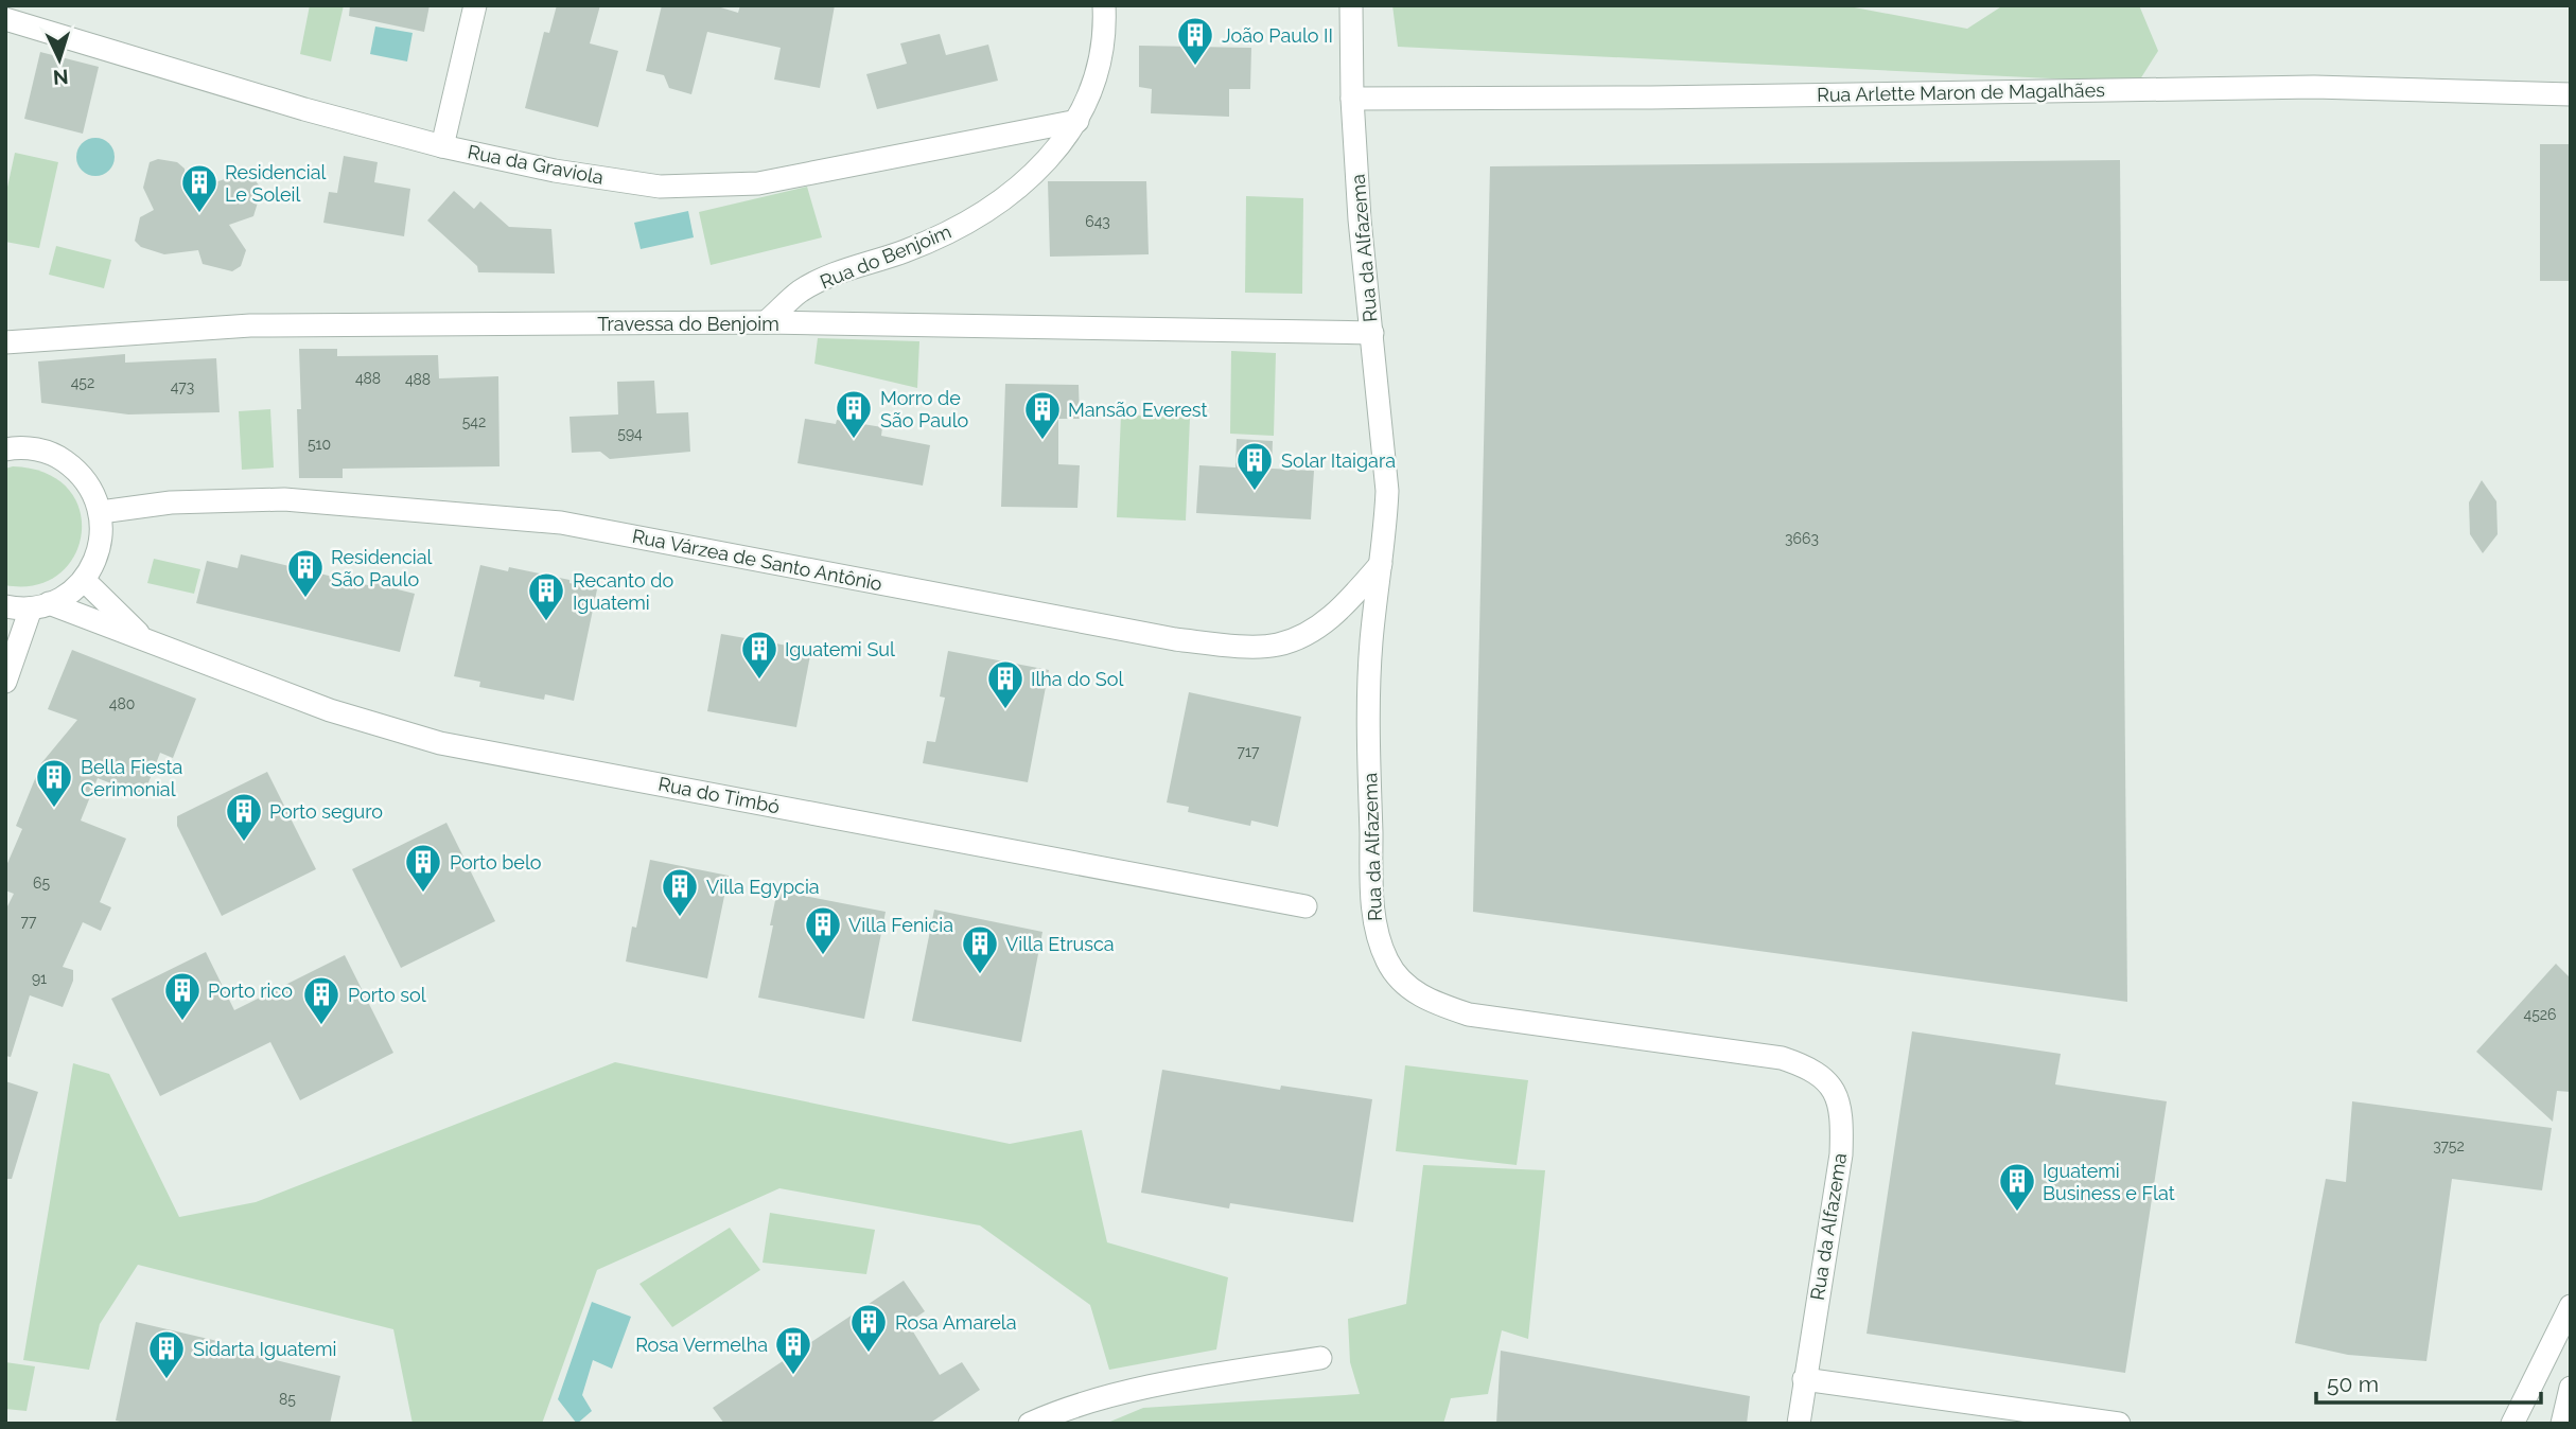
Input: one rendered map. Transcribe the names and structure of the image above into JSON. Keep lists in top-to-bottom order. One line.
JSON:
{"streets":{"street":["Rua Arlette Maron de Magalhães","Rua da Graviola","Rua da Alfazema","Rua do Benjoim","Travessa do Benjoim","Rua Várzea de Santo Antônio","Rua do Timbó"]},"crossings":[["Rua Arlette Maron de Magalhães","Rua da Alfazema"],["Rua da Graviola","Rua do Benjoim"],["Rua da Alfazema","Travessa do Benjoim"],["Rua da Alfazema","Rua Várzea de Santo Antônio"],["Rua do Benjoim","Travessa do Benjoim"]],"places":{"building":["João Paulo II","Residencial Le Soleil","Morro de São Paulo","Mansão Everest","Solar Itaigara","Residencial São Paulo","Recanto do Iguatemi","Iguatemi Sul","Ilha do Sol","Bella Fiesta Cerimonial","Porto seguro","Porto belo","Villa Egypcia","Villa Fenicia","Villa Etrusca","Porto rico","Porto sol","Iguatemi Business e Flat","Rosa Amarela","Rosa Vermelha","Sidarta Iguatemi"]},"house_numbers":["643","488","488","452","473","542","594","510","3663","480","717","65","77","91","4526","3752","85"],"scale_bar":"50 m","north":"bottom"}
